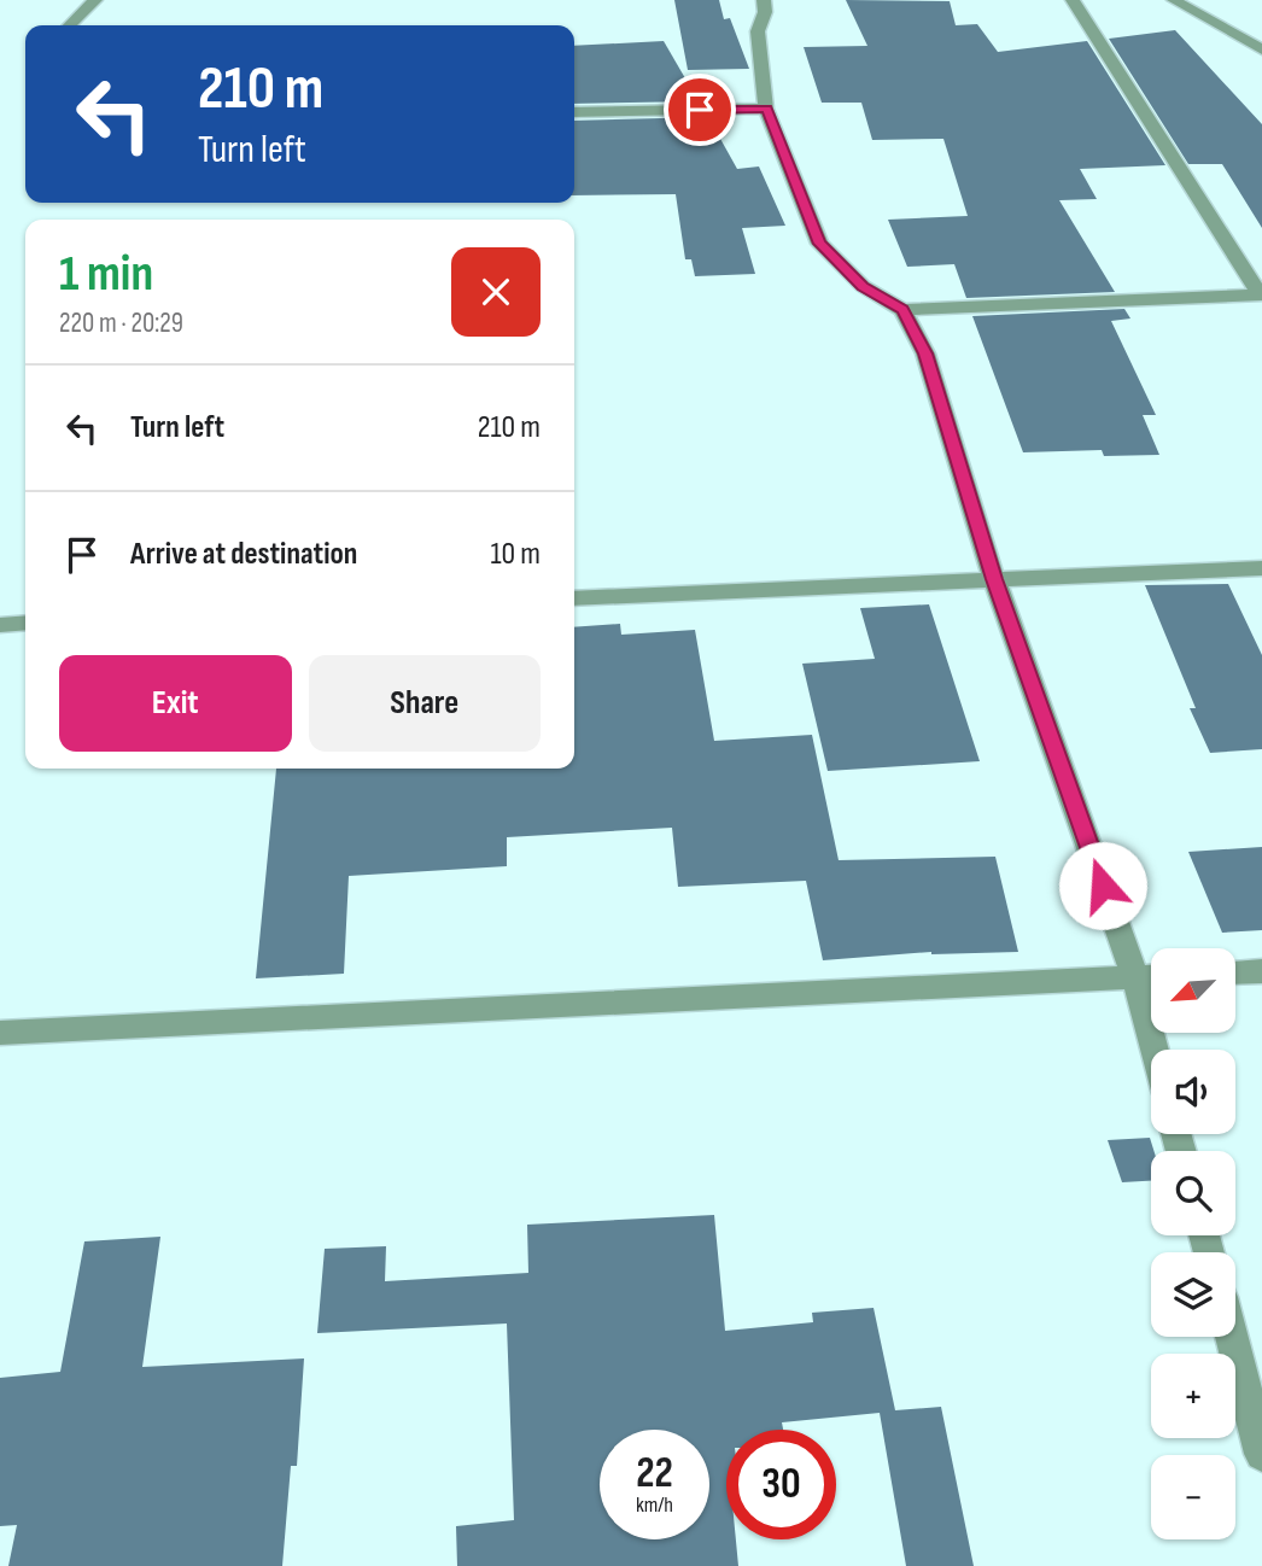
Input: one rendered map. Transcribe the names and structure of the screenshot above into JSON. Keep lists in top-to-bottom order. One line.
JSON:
{"north":"bottom left","page":{"turn":["210 m","Turn left"],"heading":["1 min","220 m · 20:29"],"list":[{"name":"Turn left","value":"210 m"},{"name":"Arrive at destination","value":"10 m"}],"buttons":["Exit","Share"],"map_buttons":["+","−"],"speed":"22 km/h","limit":"30"}}
